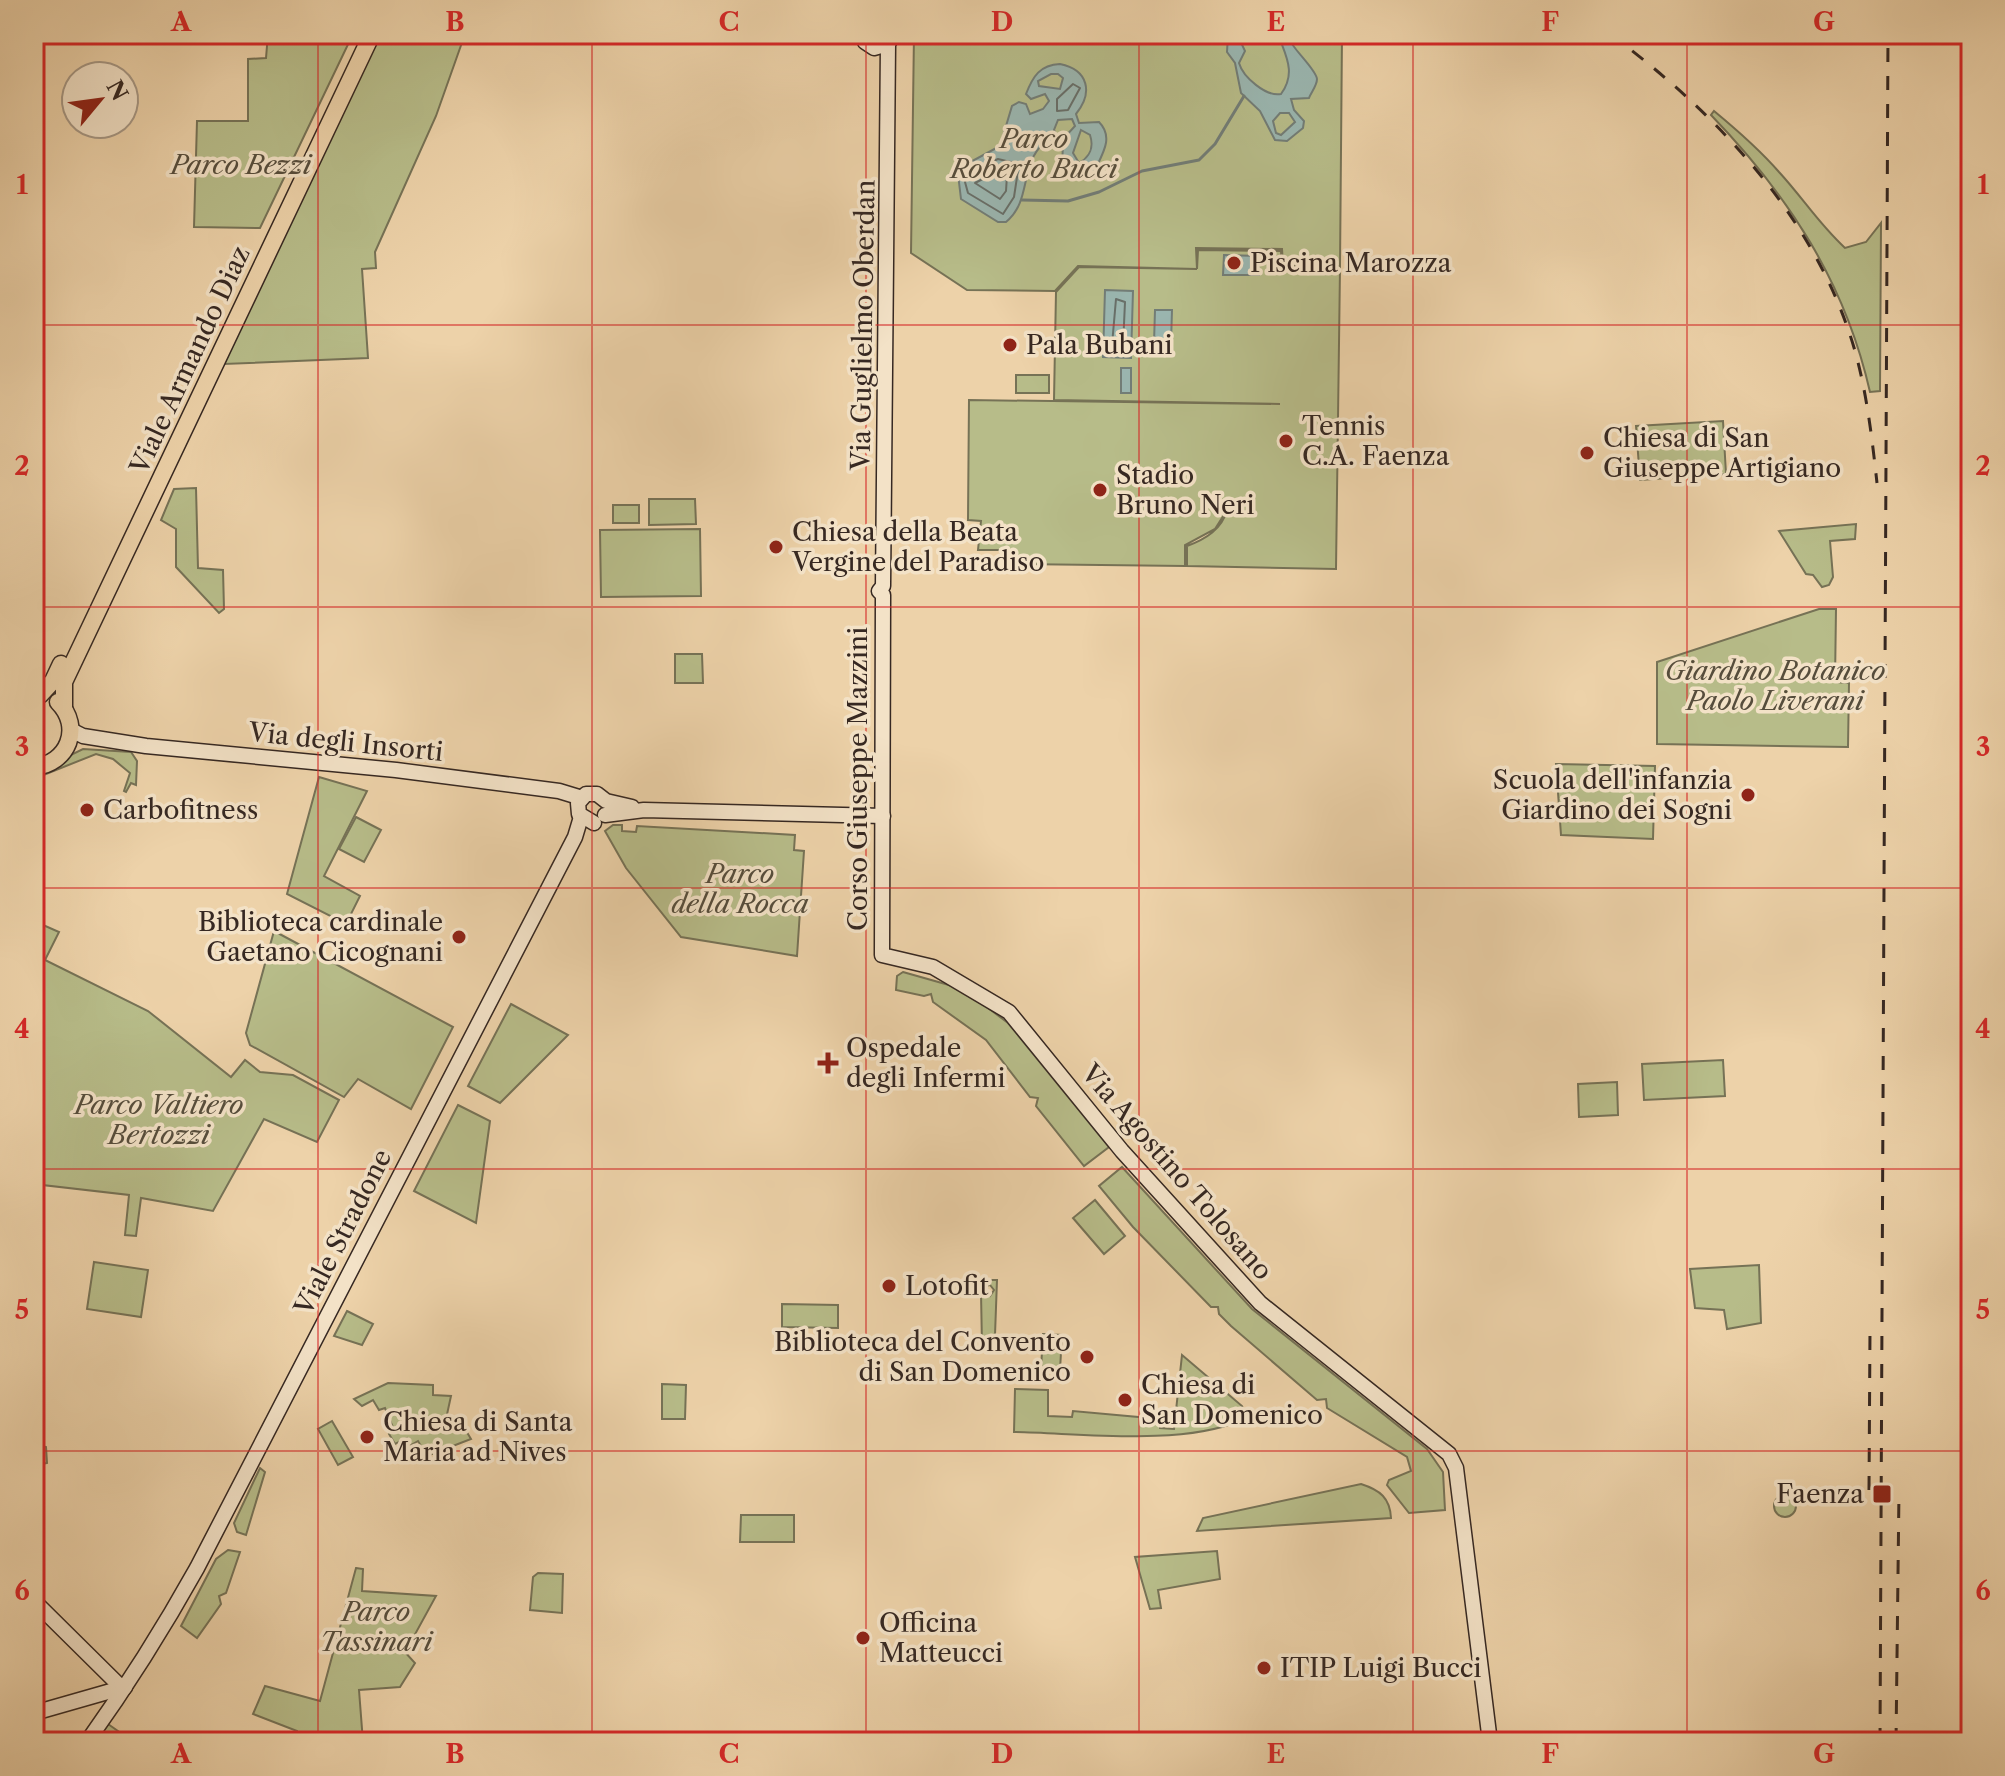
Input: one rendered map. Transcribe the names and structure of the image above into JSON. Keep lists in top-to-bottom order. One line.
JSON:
{"streets":{"main road":["Via Guglielmo Oberdan","Viale Armando Diaz","Via degli Insorti","Corso Giuseppe Mazzini","Via Agostino Tolosano","Viale Stradone"]},"crossings":[["Via Guglielmo Oberdan","Corso Giuseppe Mazzini"],["Via degli Insorti","Viale Stradone"],["Corso Giuseppe Mazzini","Via Agostino Tolosano"]],"parks":["Parco Roberto Bucci","Parco Bezzi","Giardino Botanico Paolo Liverani","Parco della Rocca","Parco Valtiero Bertozzi","Parco Tassinari"],"places":{"other":["Piscina Marozza","Pala Bubani","Tennis C.A. Faenza","Chiesa di San Giuseppe Artigiano","Stadio Bruno Neri","Chiesa della Beata Vergine del Paradiso","Scuola dell'infanzia Giardino dei Sogni","Carbofitness","Biblioteca cardinale Gaetano Cicognani","Lotofit","Biblioteca del Convento di San Domenico","Chiesa di San Domenico","Chiesa di Santa Maria ad Nives","Officina Matteucci","ITIP Luigi Bucci"],"health":["Ospedale degli Infermi"],"transit":["Faenza"]},"north":"top right","grid":{"columns":["A","B","C","D","E","F","G"],"rows":["1","2","3","4","5","6"]}}
